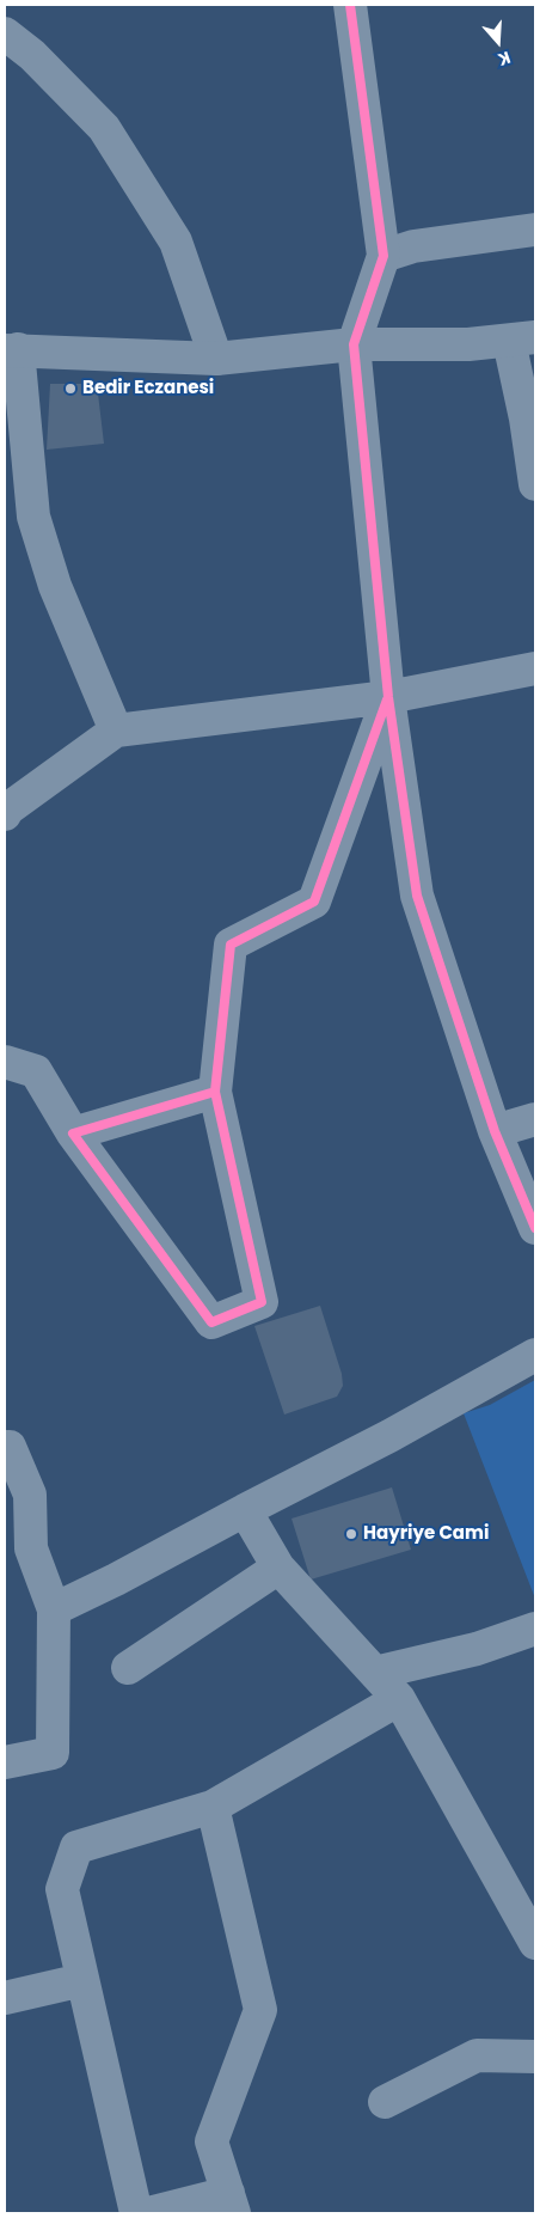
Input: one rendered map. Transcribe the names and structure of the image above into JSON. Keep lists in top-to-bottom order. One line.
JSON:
{"places":["Bedir Eczanesi","Hayriye Cami"],"north":"bottom"}
